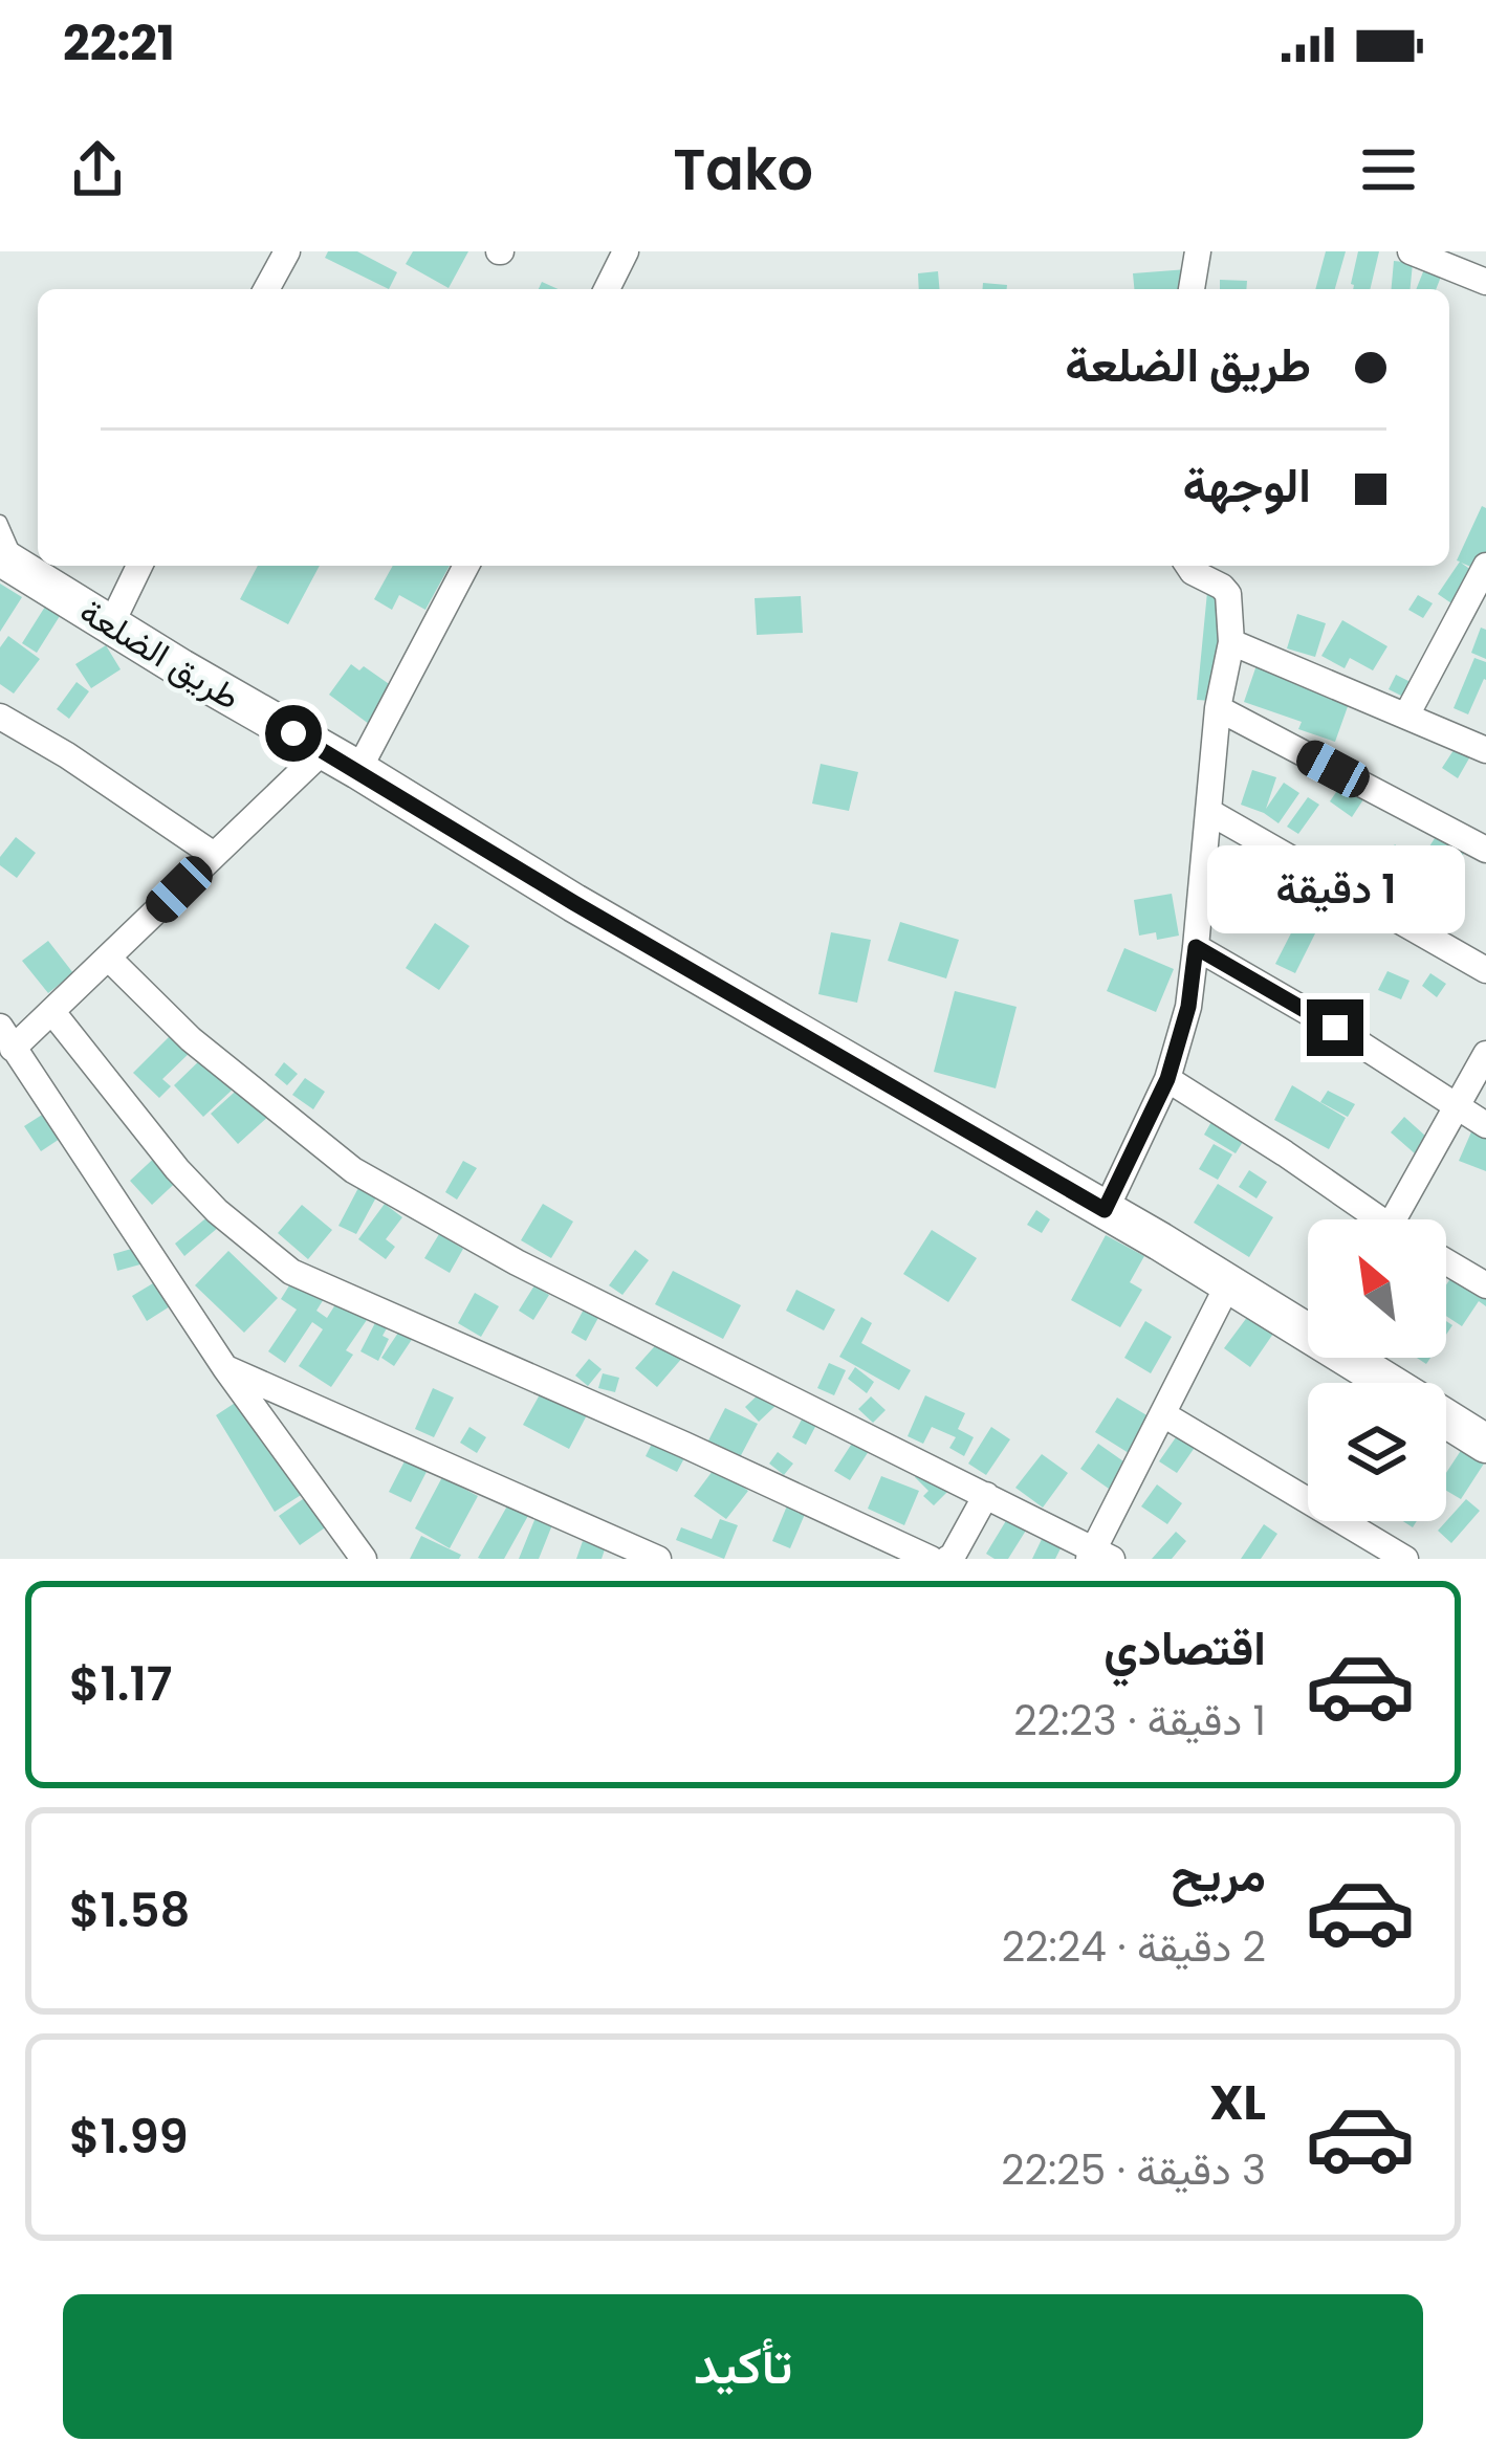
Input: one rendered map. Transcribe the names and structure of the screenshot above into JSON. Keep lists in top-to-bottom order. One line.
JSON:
{"streets":{"main road":["طريق الضلعة"]},"north":"top left","page":{"status":"22:21","header":"Tako","banner":["طريق الضلعة","الوجهة"],"bubble":"1 دقيقة","list":[{"name":"اقتصادي","note":"1 دقيقة · 22:23","value":"$1.17"},{"name":"مريح","note":"2 دقيقة · 22:24","value":"$1.58"},{"name":"XL","note":"3 دقيقة · 22:25","value":"$1.99"}],"buttons":"تأكيد"}}
